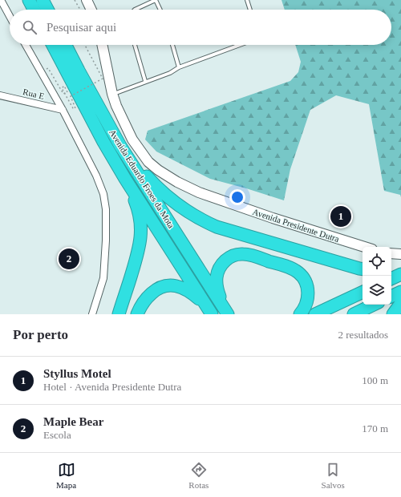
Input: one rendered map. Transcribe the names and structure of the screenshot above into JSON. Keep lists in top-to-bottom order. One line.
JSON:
{"streets":{"highway":["Avenida Eduardo Froes da Mota"],"street":["Rua E","Avenida Presidente Dutra"]},"page":{"search":"Pesquisar aqui","pins":["1","2"],"heading":["Por perto","2 resultados"],"list":[{"mark":"1","name":"Styllus Motel","note":"Hotel · Avenida Presidente Dutra","value":"100 m"},{"mark":"2","name":"Maple Bear","note":"Escola","value":"170 m"}],"nav":["Mapa","Rotas","Salvos"]}}
